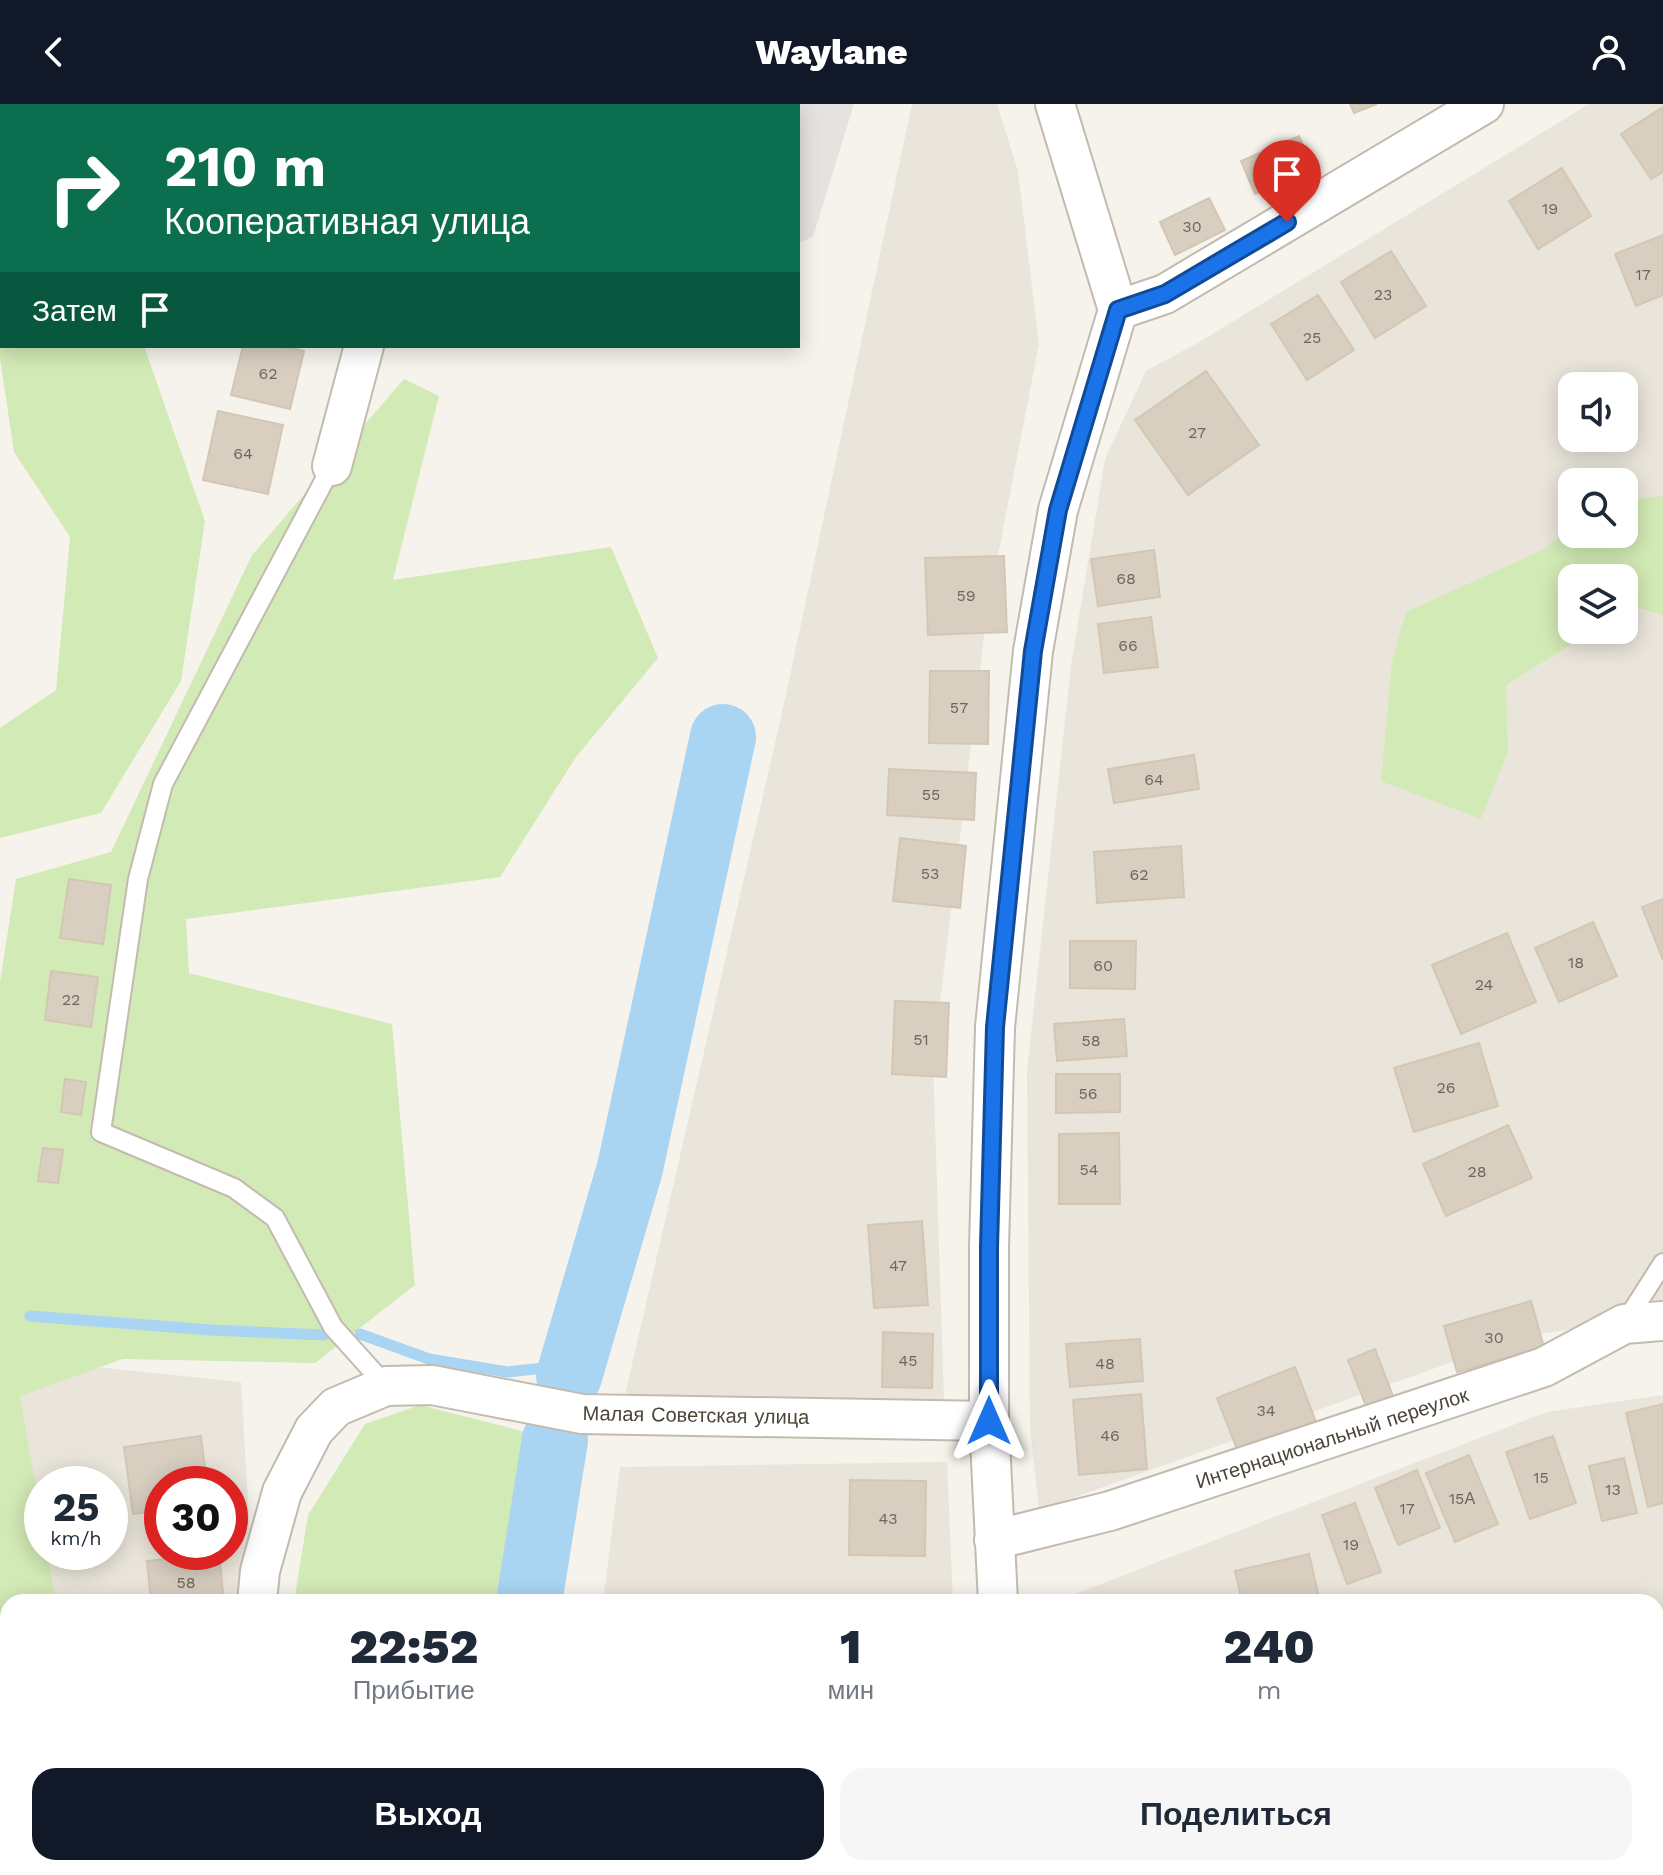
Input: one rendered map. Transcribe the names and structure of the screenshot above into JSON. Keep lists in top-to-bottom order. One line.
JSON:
{"streets":{"street":["Малая Советская улица","Интернациональный переулок"]},"house_numbers":["19","30","17","23","25","62","27","64","68","59","66","57","64","55","53","62","18","60","24","22","51","58","26","56","54","28","47","30","45","48","34","46","15","13","15А","17","43","19","58"],"page":{"header":"Waylane","turn":["210 m","Кооперативная улица"],"then":"Затем","speed":"25 km/h","limit":"30","eta":["22:52","Прибытие","1","мин","240","m"],"buttons":["Выход","Поделиться"]}}
